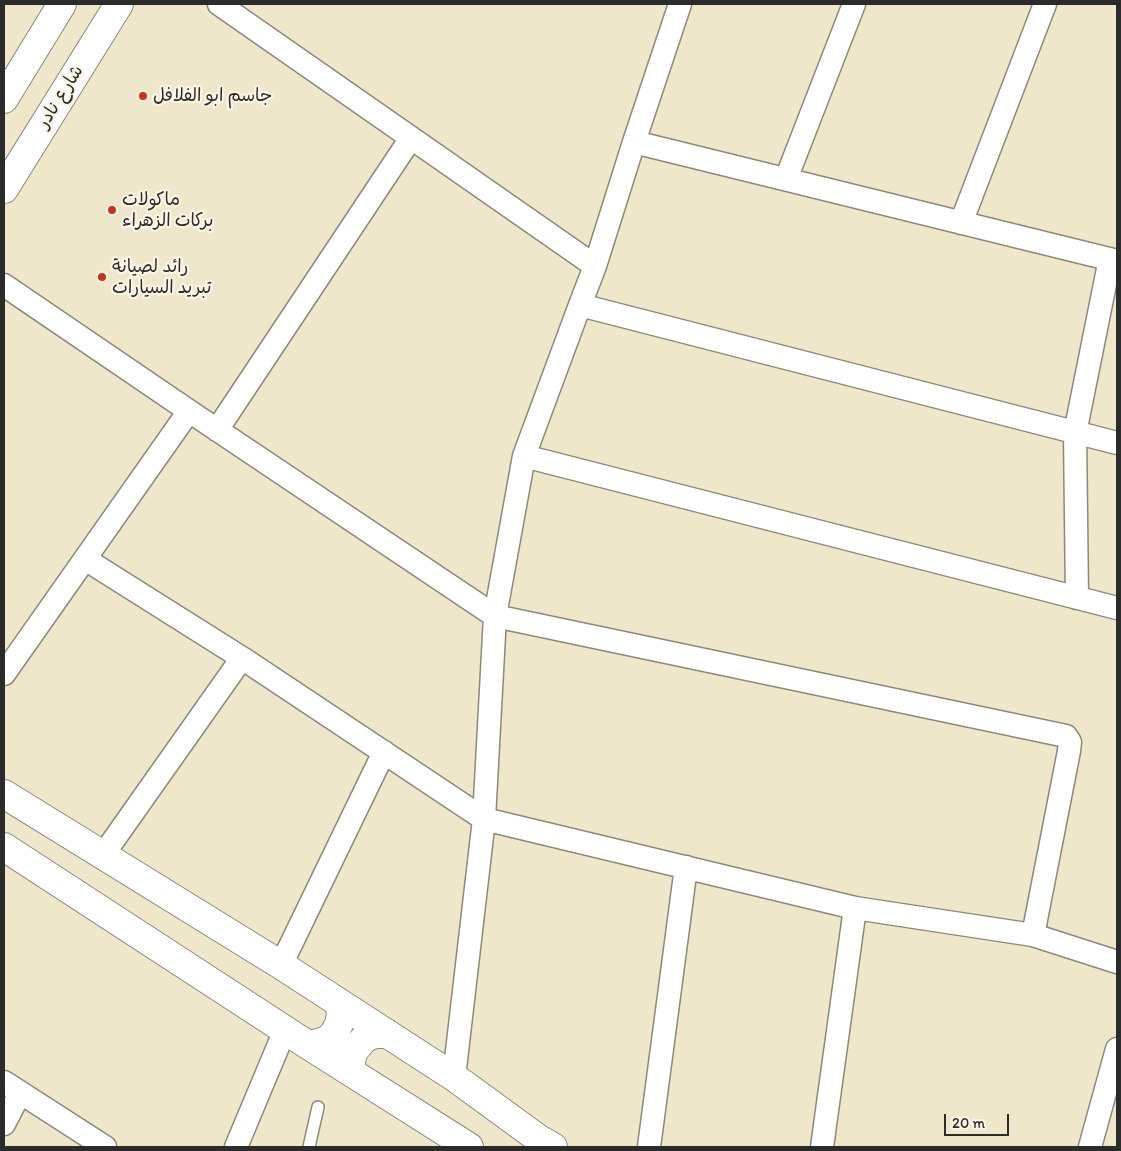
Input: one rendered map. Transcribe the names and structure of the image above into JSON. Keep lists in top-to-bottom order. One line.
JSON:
{"streets":{"street":["شارع نادر"]},"places":["جاسم ابو الفلافل","ماكولات بركات الزهراء","رائد لصيانة تبريد السيارات"],"scale_bar":"20 m"}
